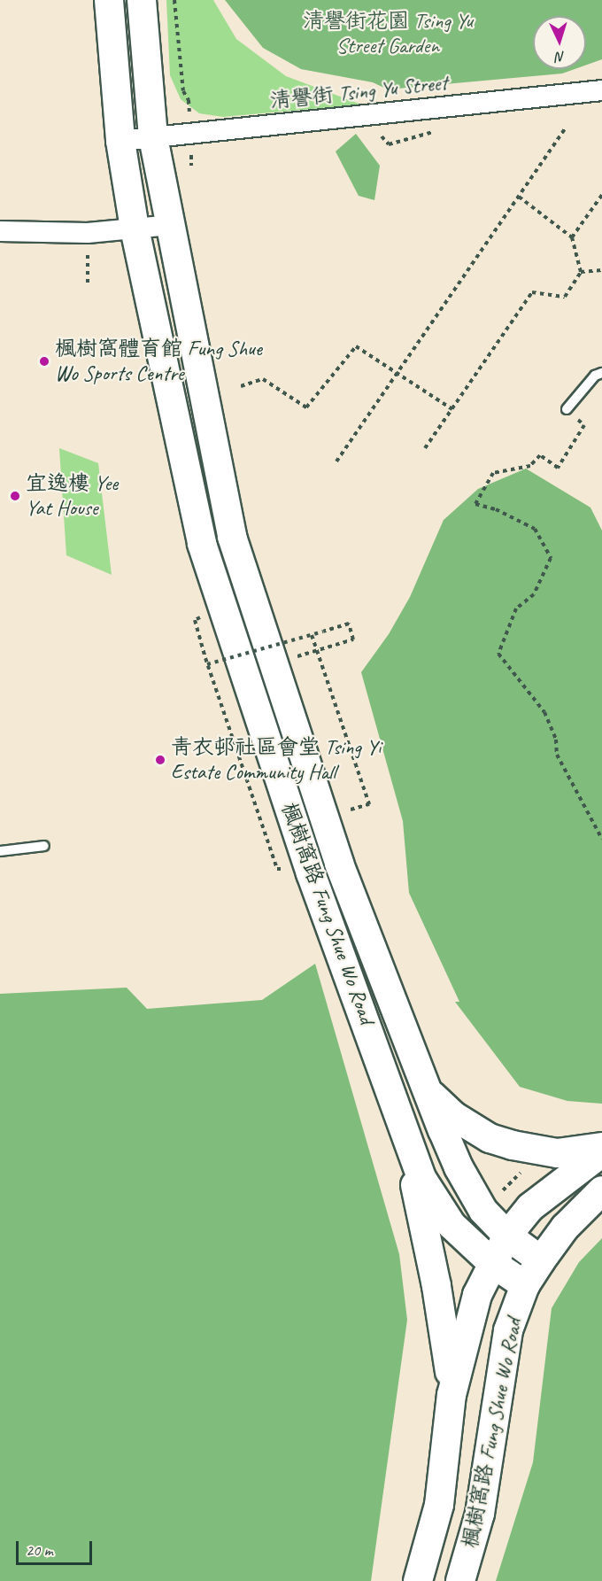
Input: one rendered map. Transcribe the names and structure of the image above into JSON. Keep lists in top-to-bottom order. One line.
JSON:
{"streets":{"main road":["楓樹窩路 Fung Shue Wo Road"],"street":["清譽街 Tsing Yu Street"]},"crossings":[["清譽街 Tsing Yu Street","楓樹窩路 Fung Shue Wo Road"]],"parks":["清譽街花園 Tsing Yu Street Garden"],"places":["楓樹窩體育館 Fung Shue Wo Sports Centre","宜逸樓 Yee Yat House","青衣邨社區會堂 Tsing Yi Estate Community Hall"],"scale_bar":"20 m","north":"bottom"}
